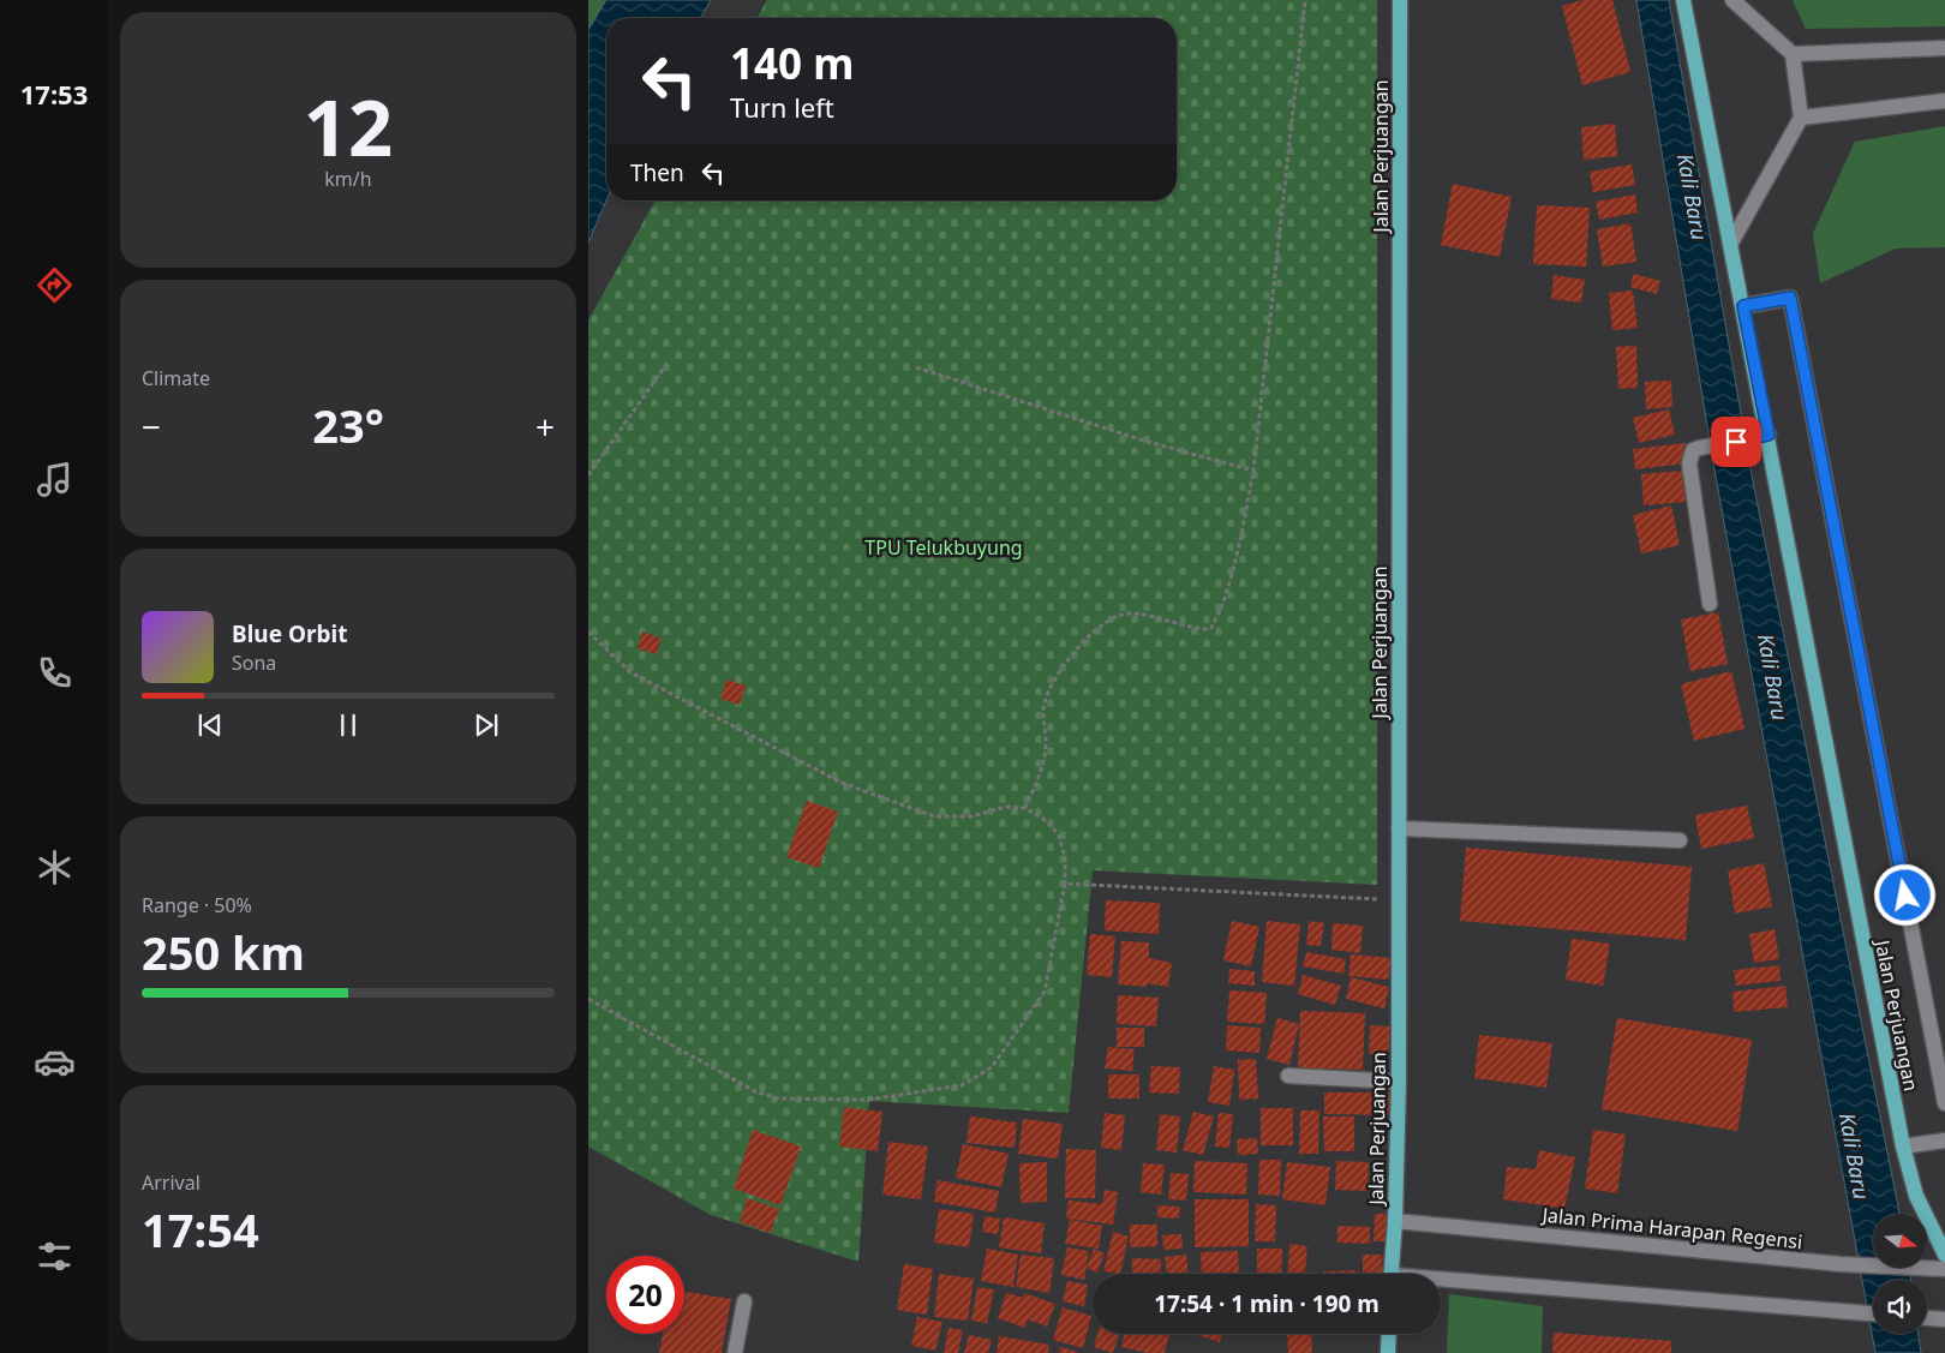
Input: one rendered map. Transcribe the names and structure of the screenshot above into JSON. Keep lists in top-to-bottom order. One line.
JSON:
{"streets":{"main road":["Jalan Perjuangan"],"street":["Jalan Prima Harapan Regensi"]},"crossings":[["Jalan Perjuangan","Jalan Prima Harapan Regensi"]],"water":["Kali Baru"],"parks":["TPU Telukbuyung"],"north":"right","page":{"tabs":"17:53","tile":[["12","km/h"],"Climate",["Range · 50%","250 km"],["Arrival","17:54"]],"turn":["140 m","Turn left"],"then":"Then","heat":["−","23°","+"],"song":["Blue Orbit","Sona"],"limit":"20","trip":"17:54 · 1 min · 190 m"}}
